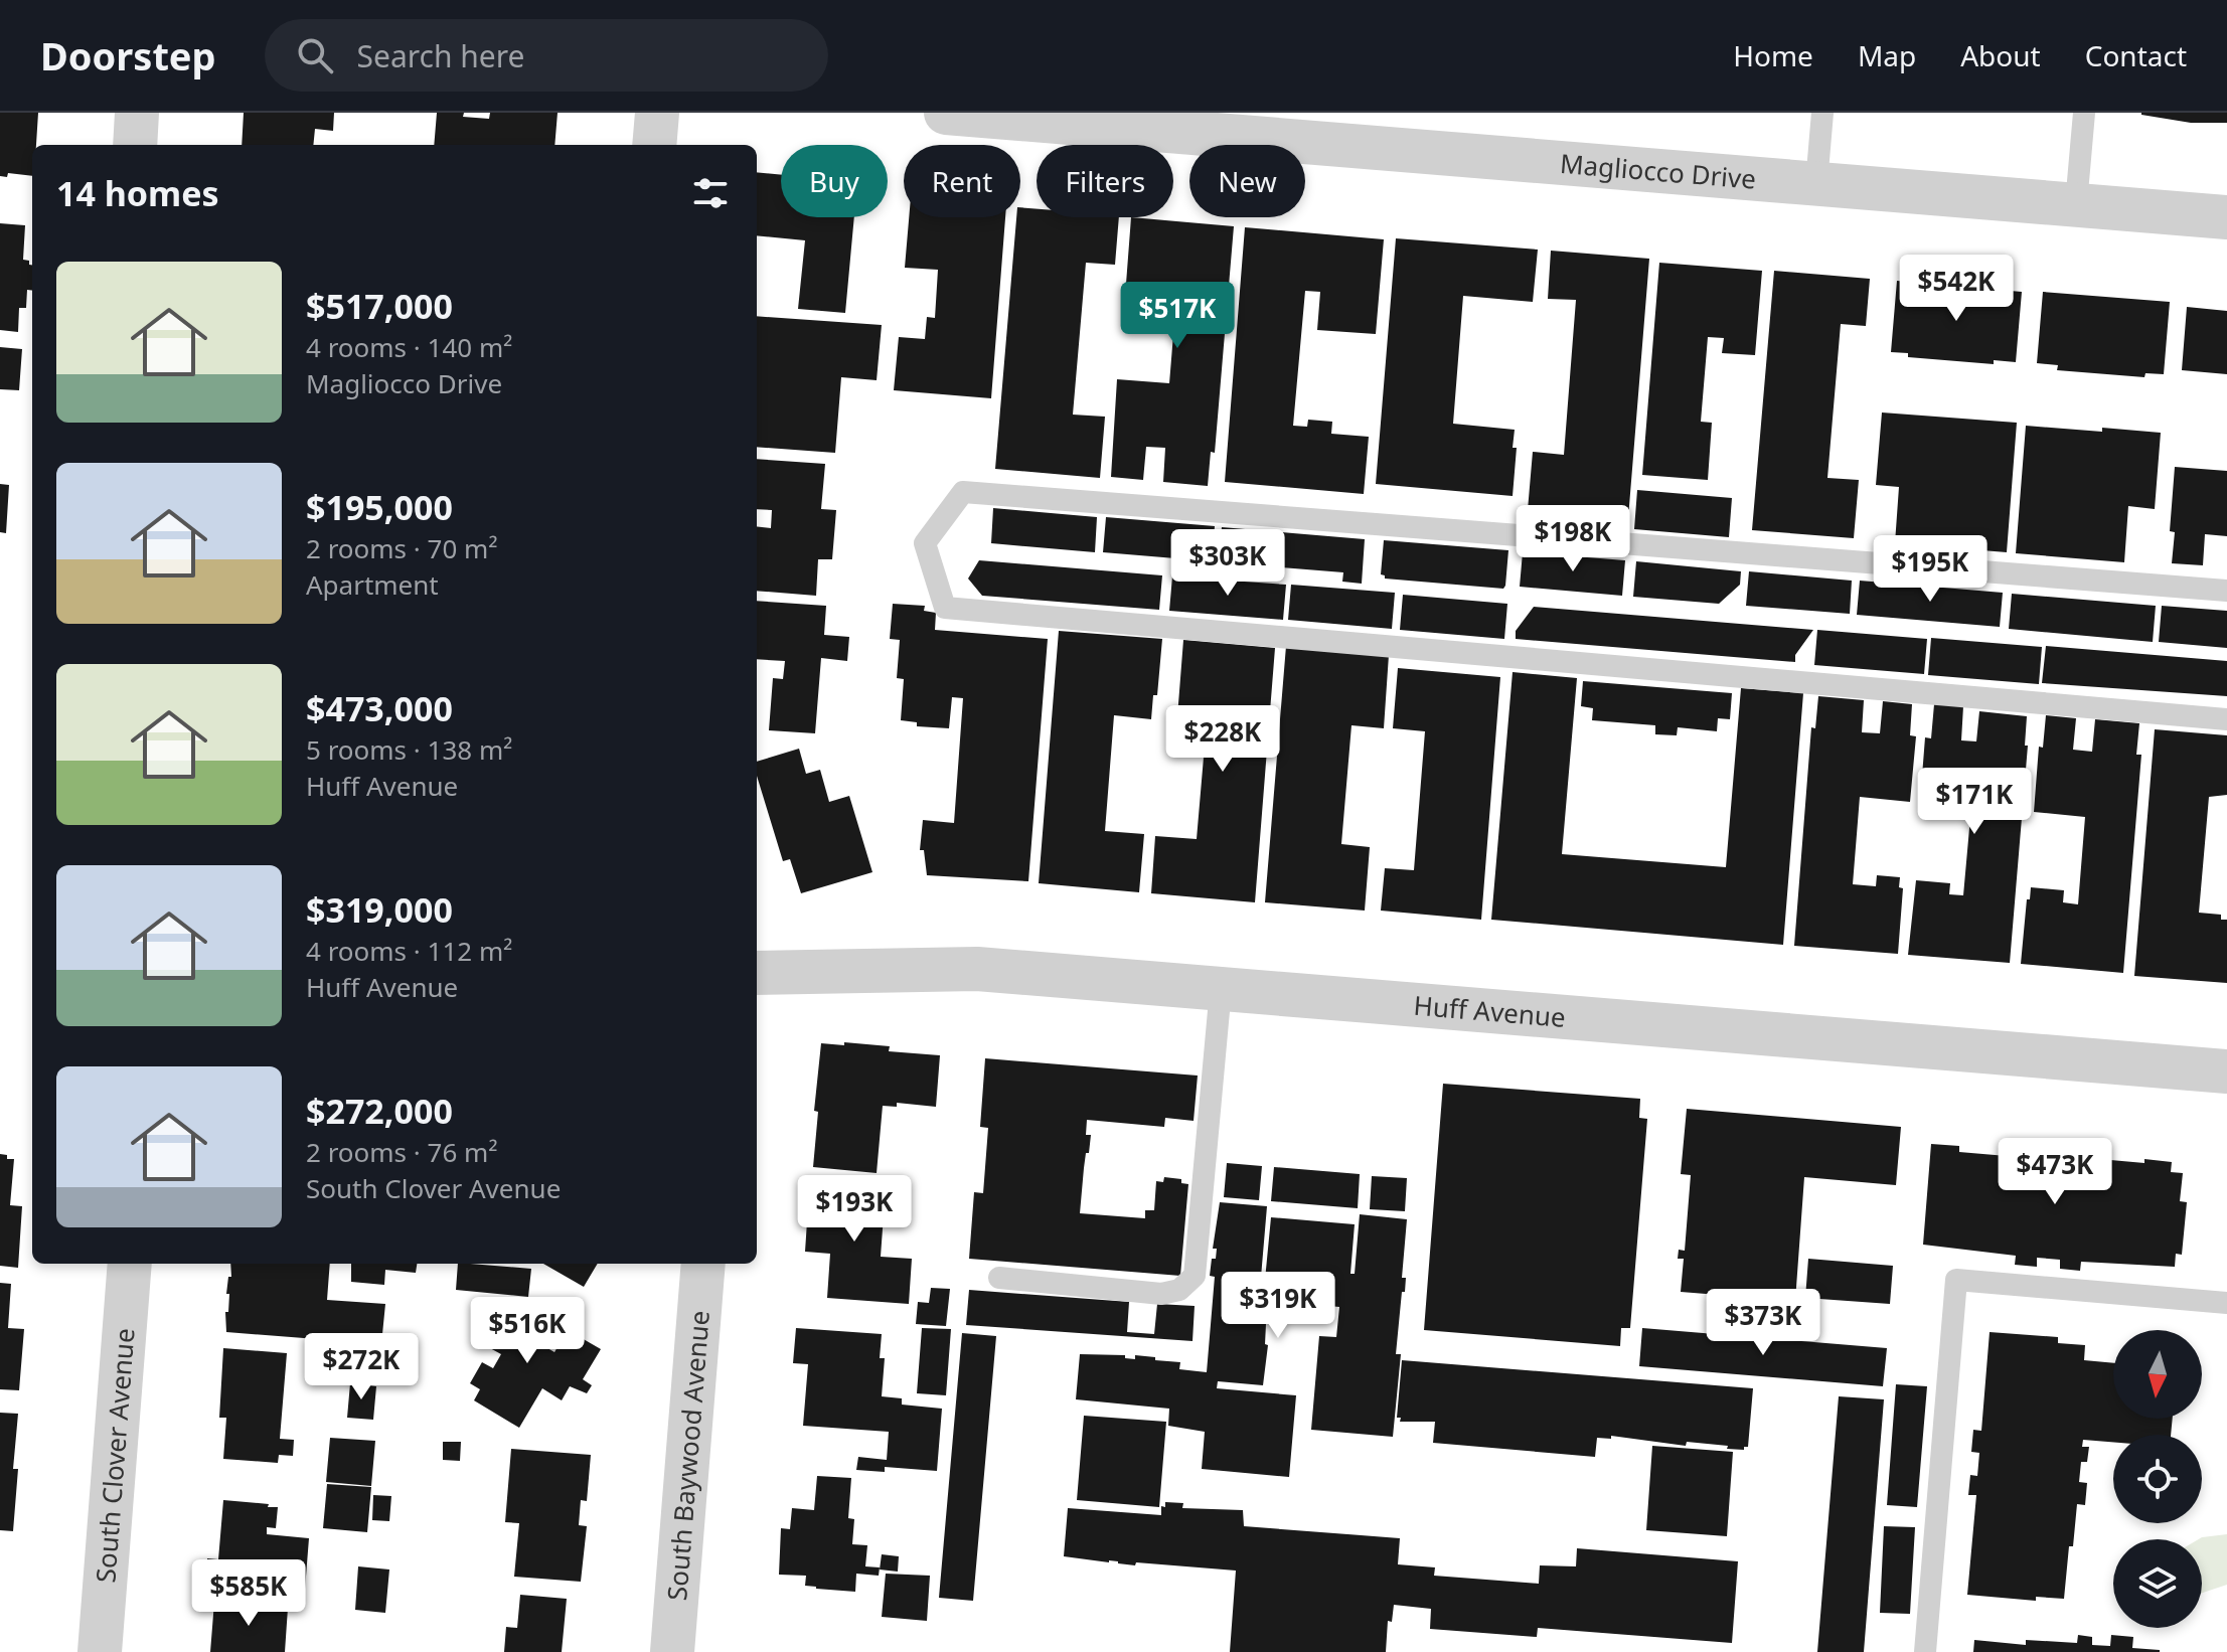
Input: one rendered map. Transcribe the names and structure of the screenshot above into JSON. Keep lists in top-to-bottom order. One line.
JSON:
{"streets":{"street":["Magliocco Drive","Huff Avenue","South Clover Avenue","South Baywood Avenue"]},"north":"bottom","page":{"header":"Doorstep","search":"Search here","nav":["Home","Map","About","Contact"],"chip":["Buy","Rent","Filters","New"],"heading":"14 homes","list":[{"name":"$517,000","note":"4 rooms · 140 m² · Magliocco Drive"},{"name":"$195,000","note":"2 rooms · 70 m² · Apartment"},{"name":"$473,000","note":"5 rooms · 138 m² · Huff Avenue"},{"name":"$319,000","note":"4 rooms · 112 m² · Huff Avenue"},{"name":"$272,000","note":"2 rooms · 76 m² · South Clover Avenue"}],"price":["$542K","$517K","$198K","$303K","$195K","$228K","$171K","$473K","$193K","$319K","$373K","$516K","$272K","$585K"]}}
